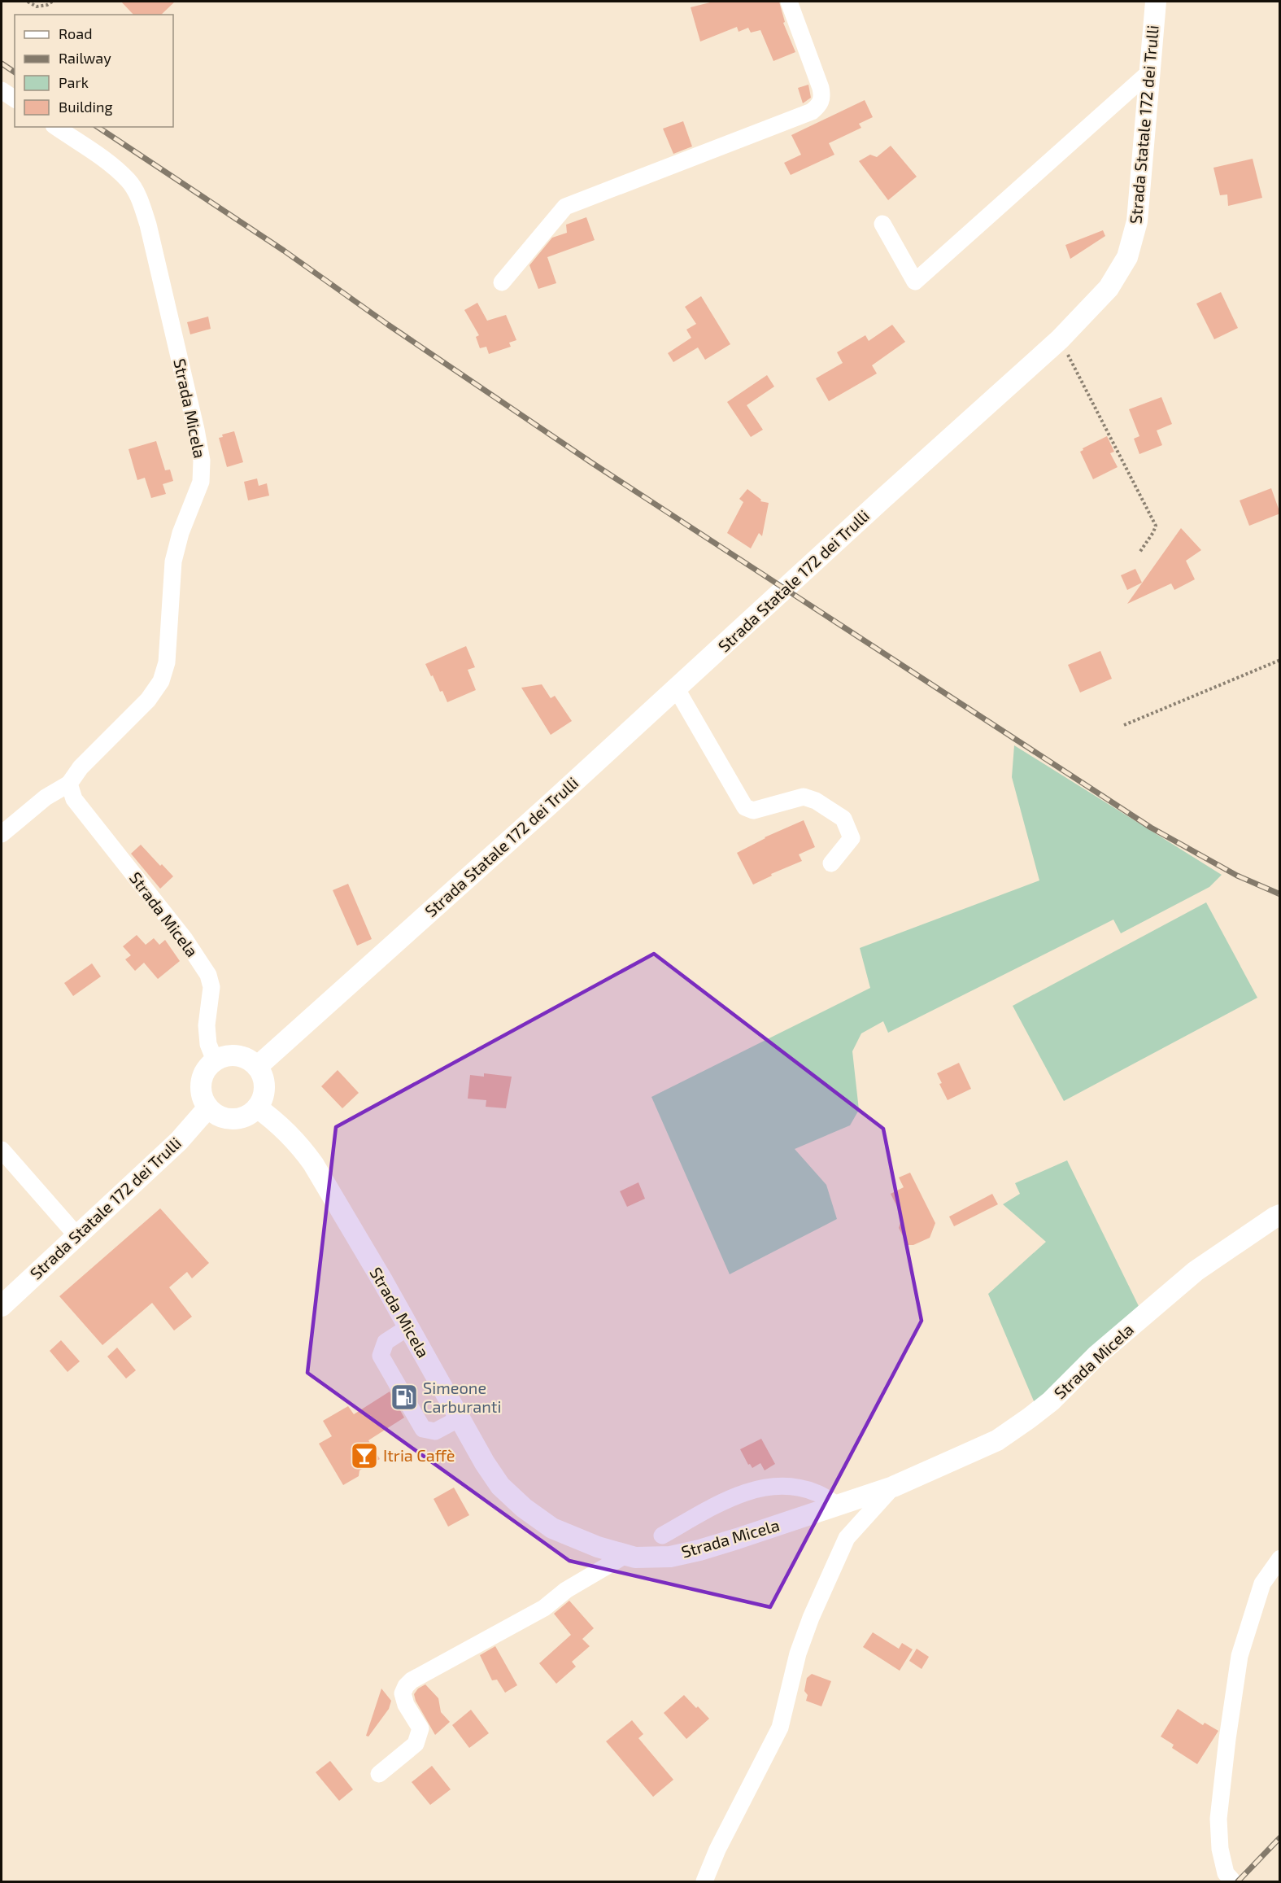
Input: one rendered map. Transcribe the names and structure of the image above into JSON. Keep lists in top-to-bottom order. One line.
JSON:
{"streets":{"main road":["Strada Statale 172 dei Trulli","Strada Micela"]},"crossings":[["Strada Statale 172 dei Trulli","Strada Micela"]],"places":{"fuel station":["Simeone Carburanti"],"bar":["Itria Caffè"]},"legend":["Road","Railway","Park","Building"]}
